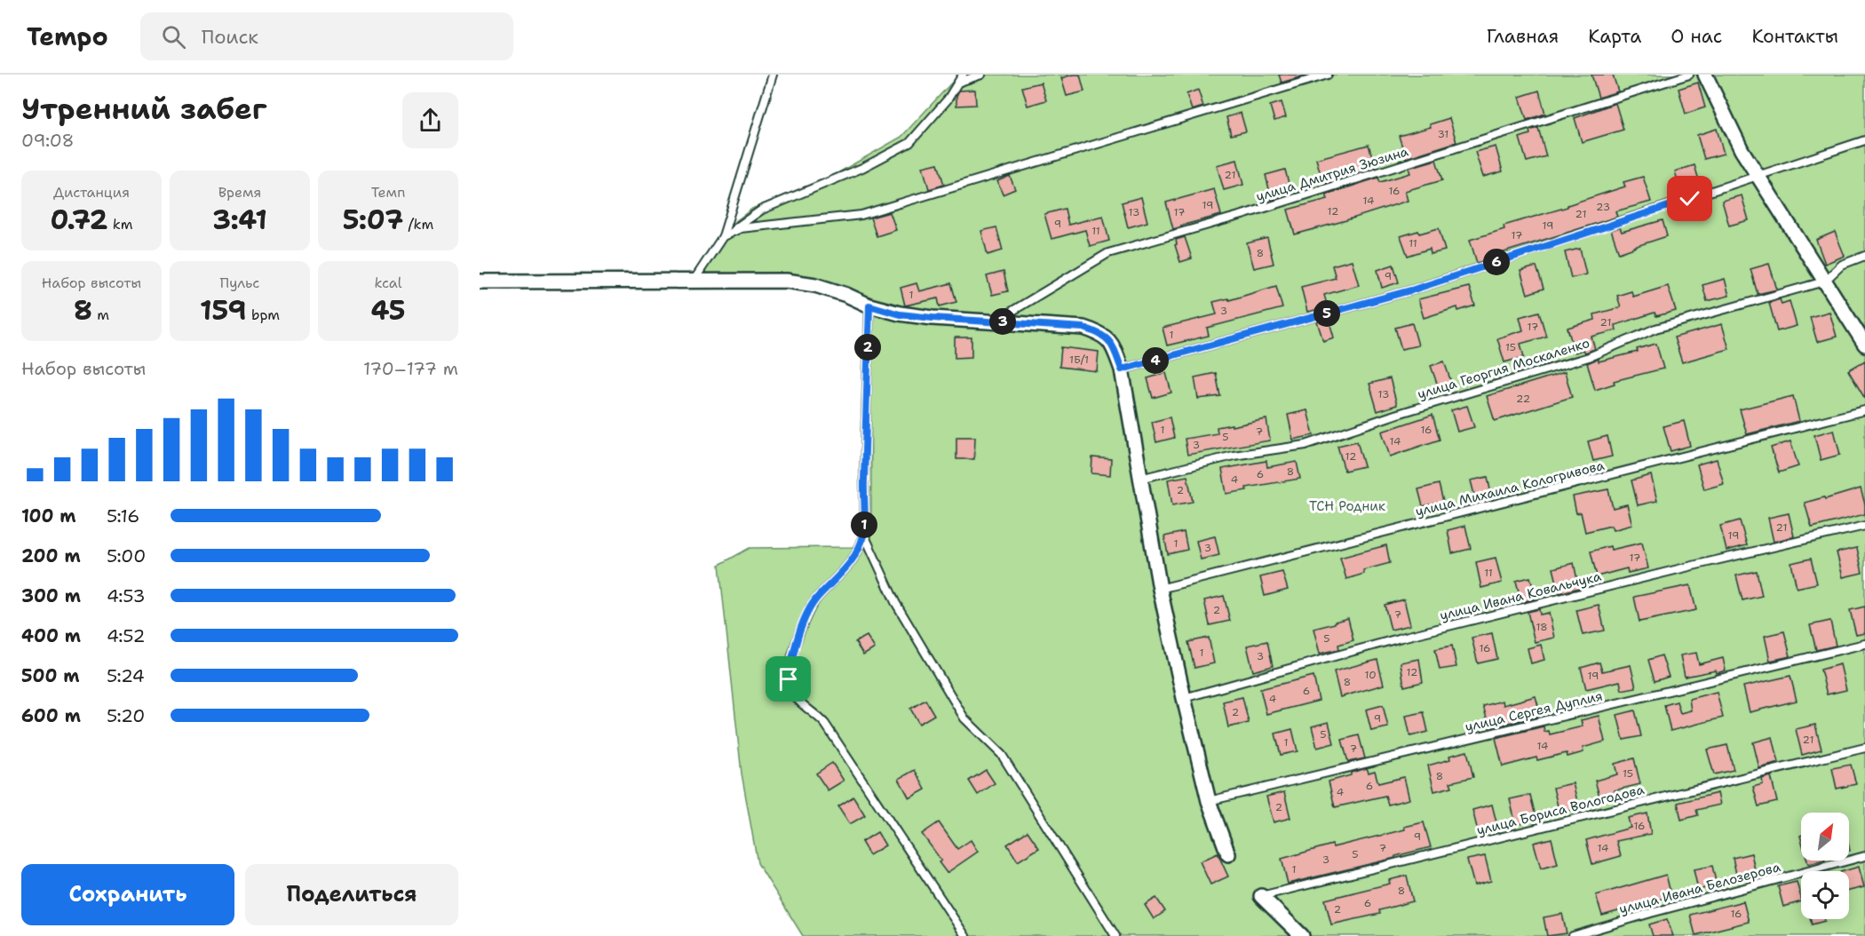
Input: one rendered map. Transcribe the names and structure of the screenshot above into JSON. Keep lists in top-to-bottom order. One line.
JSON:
{"streets":{"lane":["улица Дмитрия Зюзина","улица Георгия Москаленко","улица Михаила Кологривова","улица Ивана Ковальчука","улица Сергея Дуплия","улица Бориса Вологодова","улица Ивана Белозерова"]},"parks":["ТСН Родник"],"house_numbers":["31","21","16","14","19","23","12","13","17","21","9","19","11","17","11","8","9","1","3","21","17","1","15","1Б/1","13","22","1","16","7","5","14","3","12","8","6","4","2","21","19","1","3","17","11","2","7","18","5","16","1","3","12","10","19","8","6","4","2","9","5","21","1","14","7","15","8","6","4","2","16","9","7","14","5","3","1","8","6","2","16"],"north":"top right","page":{"header":"Tempo","search":"Поиск","nav":["Главная","Карта","О нас","Контакты"],"heading":["Утренний забег","09:08"],"stats":[["Дистанция","0.72 km"],["Время","3:41"],["Темп","5:07 /km"],["Набор высоты","8 m"],["Пульс","159 bpm"],["kcal","45"]],"pins":["6","5","3","2","4","1"],"chart":["Набор высоты","170–177 m"],"list":[{"name":"100 m","note":"5:16"},{"name":"200 m","note":"5:00"},{"name":"300 m","note":"4:53"},{"name":"400 m","note":"4:52"},{"name":"500 m","note":"5:24"},{"name":"600 m","note":"5:20"}],"buttons":["Сохранить","Поделиться"]}}
